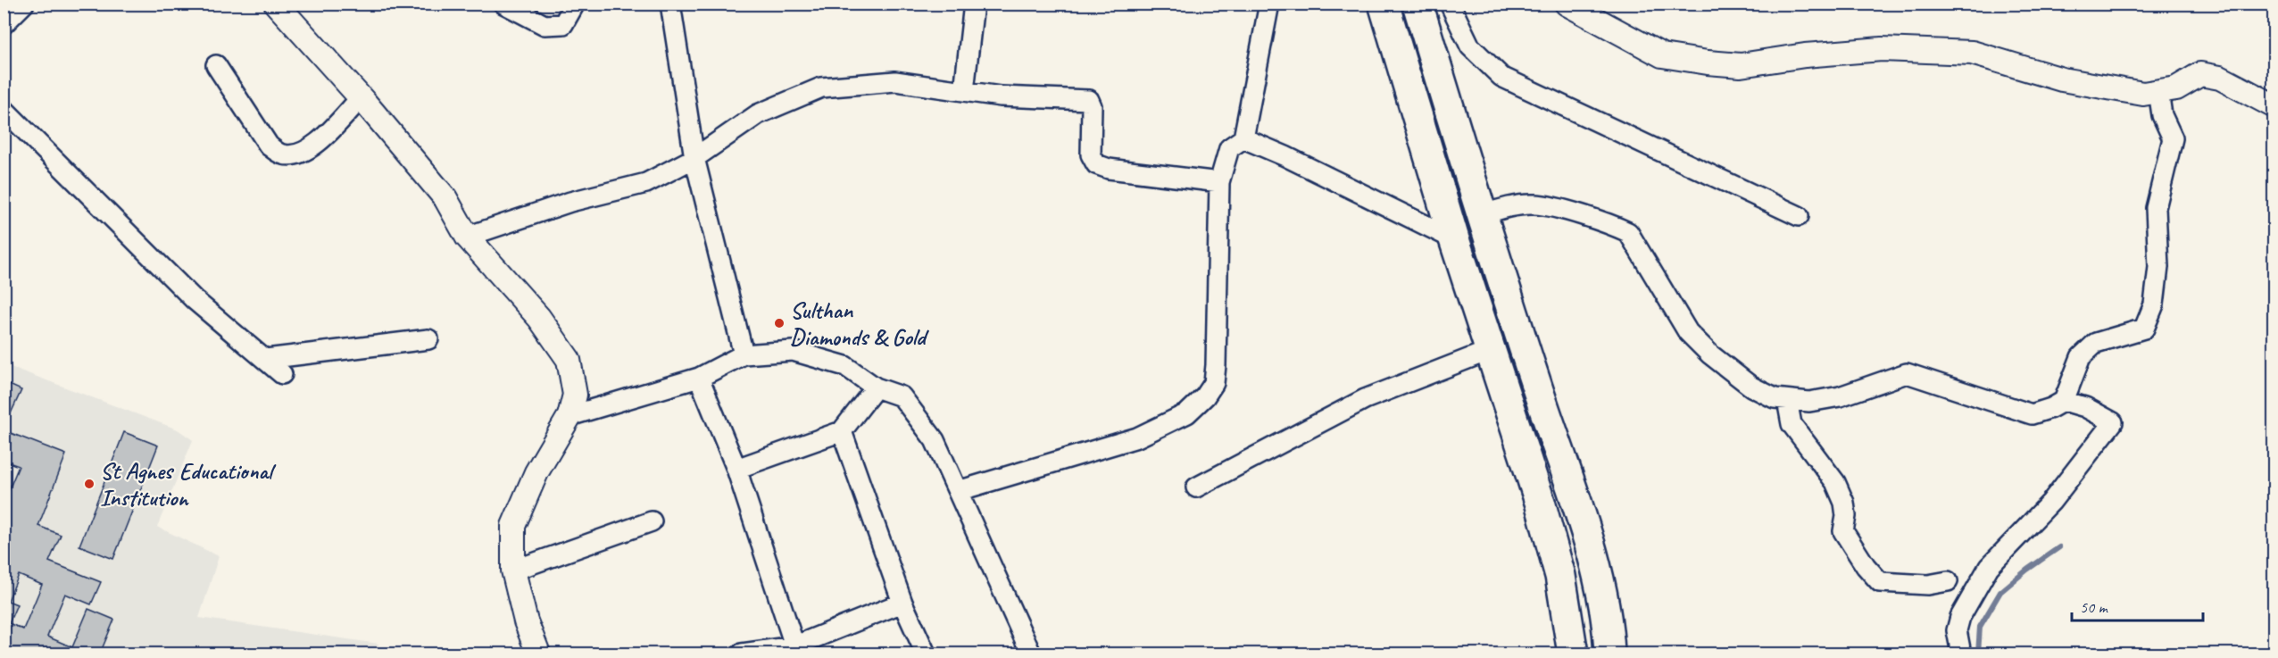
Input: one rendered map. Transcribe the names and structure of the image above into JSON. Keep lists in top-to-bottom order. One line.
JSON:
{"places":["Sulthan Diamonds & Gold","St Agnes Educational Institution"],"scale_bar":"50 m"}
